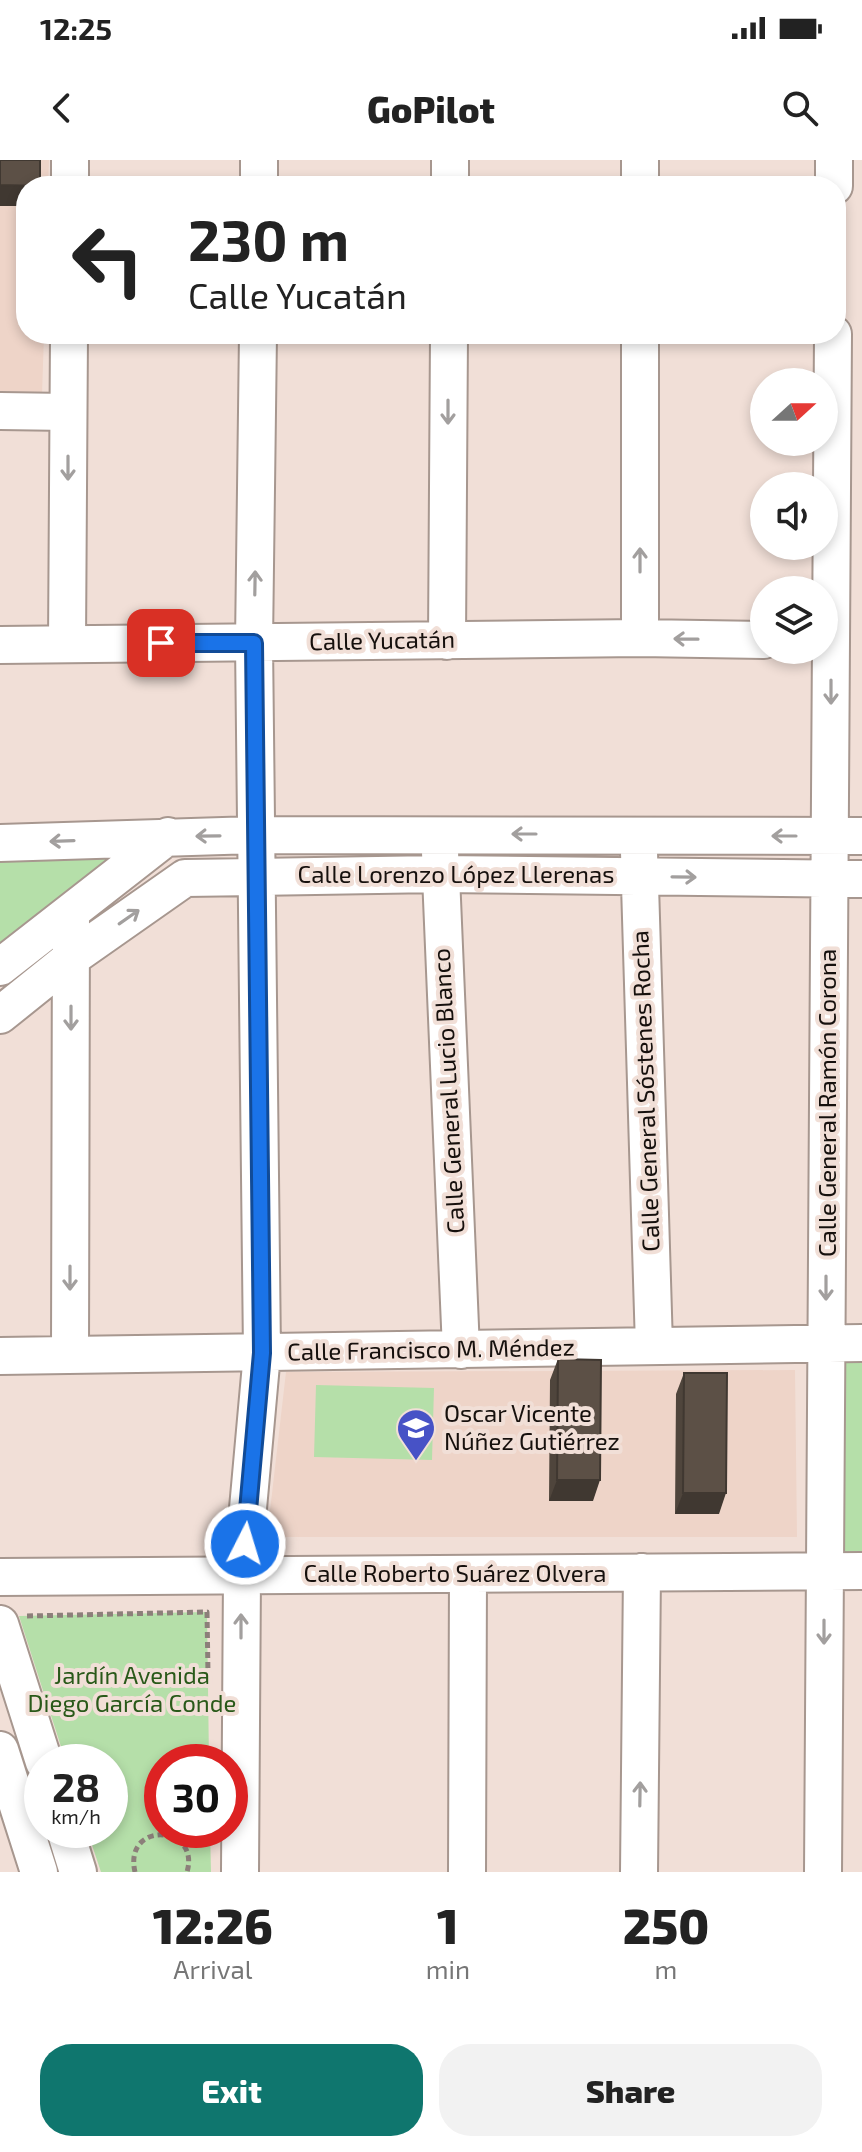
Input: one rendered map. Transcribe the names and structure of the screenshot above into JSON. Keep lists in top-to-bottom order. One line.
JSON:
{"streets":{"street":["Calle Yucatán","Calle Lorenzo López Llerenas","Calle General Lucio Blanco","Calle General Sóstenes Rocha","Calle General Ramón Corona","Calle Francisco M. Méndez","Calle Roberto Suárez Olvera"]},"crossings":[["Calle Lorenzo López Llerenas","Calle General Lucio Blanco"],["Calle Lorenzo López Llerenas","Calle General Sóstenes Rocha"],["Calle Lorenzo López Llerenas","Calle General Ramón Corona"],["Calle General Lucio Blanco","Calle Francisco M. Méndez"],["Calle General Sóstenes Rocha","Calle Francisco M. Méndez"],["Calle General Ramón Corona","Calle Francisco M. Méndez"],["Calle General Ramón Corona","Calle Roberto Suárez Olvera"]],"parks":["Jardín Avenida Diego García Conde"],"places":{"school or university":["Oscar Vicente Núñez Gutiérrez"]},"north":"right","page":{"status":"12:25","header":"GoPilot","turn":["230 m","Calle Yucatán"],"speed":"28 km/h","limit":"30","eta":["12:26","Arrival","1","min","250","m"],"buttons":["Exit","Share"]}}
